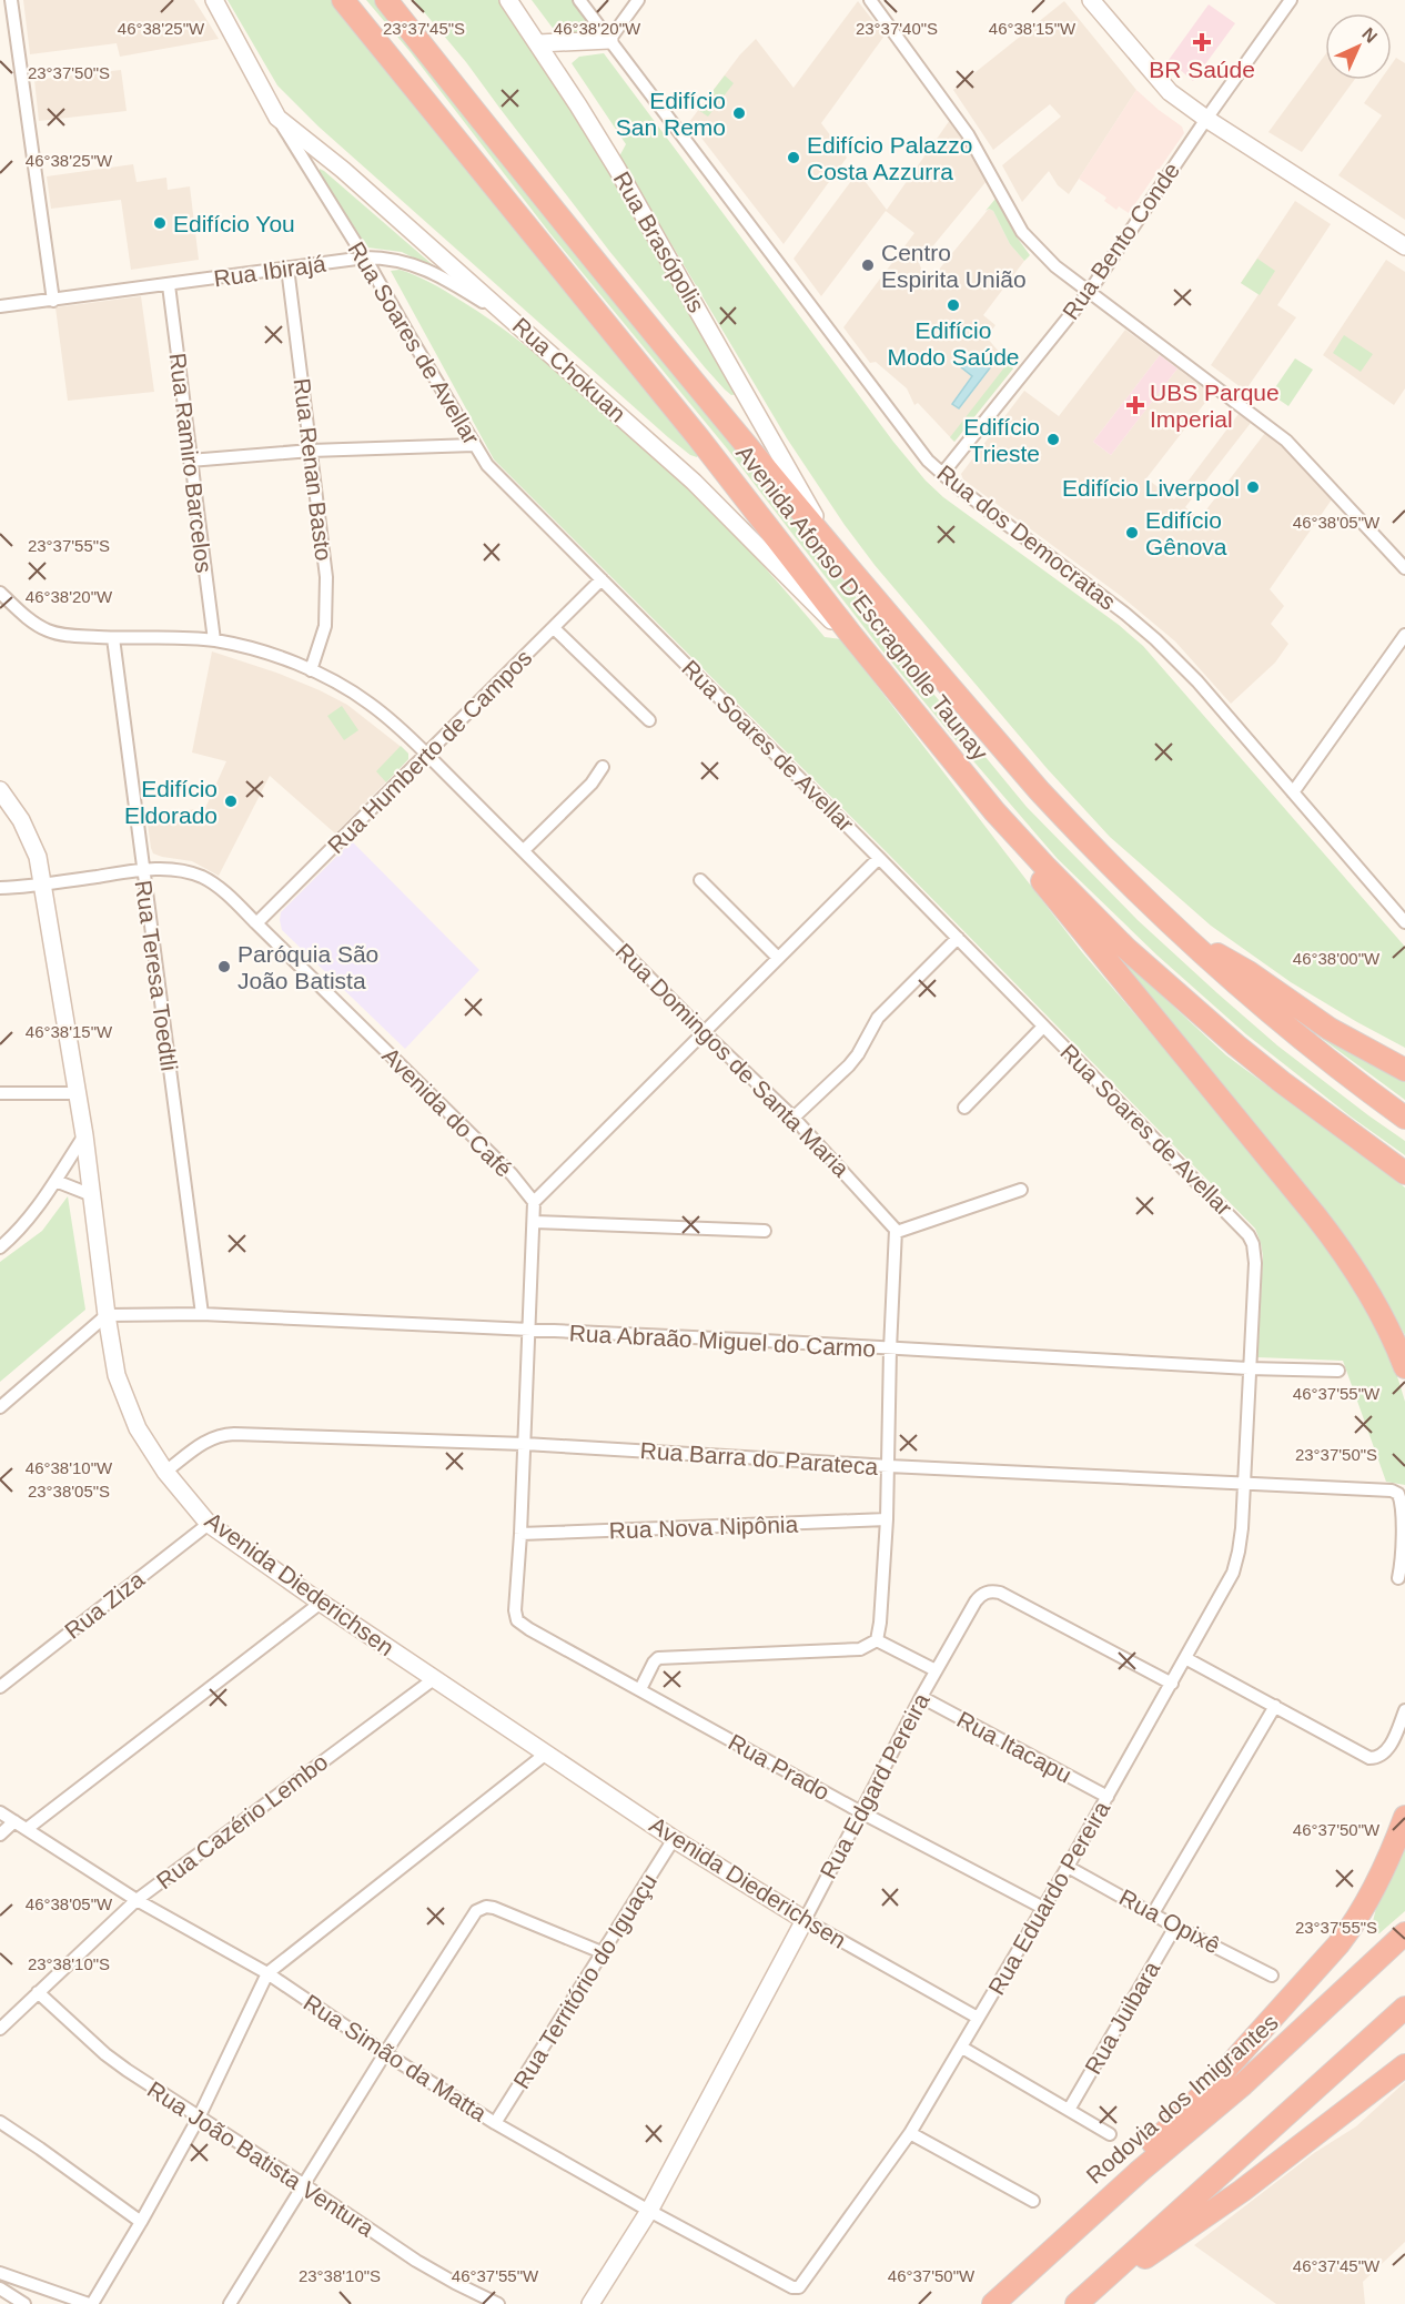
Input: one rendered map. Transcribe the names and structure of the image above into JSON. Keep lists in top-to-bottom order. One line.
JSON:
{"streets":{"highway":["Avenida Afonso D'Escragnolle Taunay","Rodovia dos Imigrantes"],"street":["Rua Bento Conde","Rua Brasópolis","Rua Ibirajá","Rua Soares de Avellar","Rua Chokuan","Rua Ramiro Barcelos","Rua Renan Basto","Rua dos Democratas","Rua Humberto de Campos","Rua Teresa Toedtli","Rua Domingos de Santa Maria","Avenida do Café","Rua Abraão Miguel do Carmo","Rua Barra do Parateca","Rua Nova Nipônia","Avenida Diederichsen","Rua Ziza","Rua Itacapu","Rua Prado","Rua Edgard Pereira","Rua Cazério Lembo","Rua Eduardo Pereira","Rua Opixê","Rua Território do Iguaçu","Rua Juibara","Rua Simão da Matta","Rua João Batista Ventura"]},"crossings":[["Rua Bento Conde","Rua dos Democratas"],["Rua Brasópolis","Avenida Afonso D'Escragnolle Taunay"],["Rua Ibirajá","Rua Soares de Avellar"],["Rua Ibirajá","Rua Chokuan"],["Rua Ibirajá","Rua Ramiro Barcelos"],["Rua Ibirajá","Rua Renan Basto"],["Rua Soares de Avellar","Rua Chokuan"],["Rua Soares de Avellar","Rua Humberto de Campos"],["Rua Soares de Avellar","Rua Abraão Miguel do Carmo"],["Rua Soares de Avellar","Rua Barra do Parateca"],["Rua Soares de Avellar","Rua Eduardo Pereira"],["Rua Chokuan","Avenida Afonso D'Escragnolle Taunay"],["Rua Ramiro Barcelos","Rua Domingos de Santa Maria"],["Rua Renan Basto","Rua Domingos de Santa Maria"],["Rua Humberto de Campos","Rua Domingos de Santa Maria"],["Rua Humberto de Campos","Avenida do Café"],["Rua Teresa Toedtli","Rua Domingos de Santa Maria"],["Rua Teresa Toedtli","Avenida do Café"],["Rua Teresa Toedtli","Rua Abraão Miguel do Carmo"],["Avenida do Café","Avenida Diederichsen"],["Rua Abraão Miguel do Carmo","Avenida Diederichsen"],["Rua Barra do Parateca","Avenida Diederichsen"],["Rua Barra do Parateca","Rua Eduardo Pereira"],["Rua Nova Nipônia","Rua Prado"],["Avenida Diederichsen","Rua Ziza"],["Avenida Diederichsen","Rua Edgard Pereira"],["Avenida Diederichsen","Rua Cazério Lembo"],["Avenida Diederichsen","Rua Eduardo Pereira"],["Avenida Diederichsen","Rua Território do Iguaçu"],["Rua Itacapu","Rua Edgard Pereira"],["Rua Itacapu","Rua Eduardo Pereira"],["Rua Prado","Rua Edgard Pereira"],["Rua Prado","Rua Eduardo Pereira"],["Rua Edgard Pereira","Rua Eduardo Pereira"],["Rua Edgard Pereira","Rua Simão da Matta"],["Rua Cazério Lembo","Rua Simão da Matta"],["Rua Cazério Lembo","Rua João Batista Ventura"],["Rua Eduardo Pereira","Rua Opixê"],["Rua Eduardo Pereira","Rua Simão da Matta"],["Rua Opixê","Rua Juibara"],["Rua Território do Iguaçu","Rua Simão da Matta"]],"places":{"health":["BR Saúde","UBS Parque Imperial"],"other":["Edifício San Remo","Edifício Palazzo Costa Azzurra","Edifício You","Centro Espirita União","Edifício Modo Saúde","Edifício Trieste","Edifício Liverpool","Edifício Gênova","Edifício Eldorado","Paróquia São João Batista"]},"north":"top right","coordinates":["46°38'25\"W","23°37'45\"S","46°38'20\"W","23°37'40\"S","46°38'15\"W","23°37'50\"S","46°38'05\"W","23°37'55\"S","46°38'00\"W","46°37'55\"W","46°38'10\"W","23°38'05\"S","46°37'50\"W","23°38'10\"S","46°37'45\"W"]}
